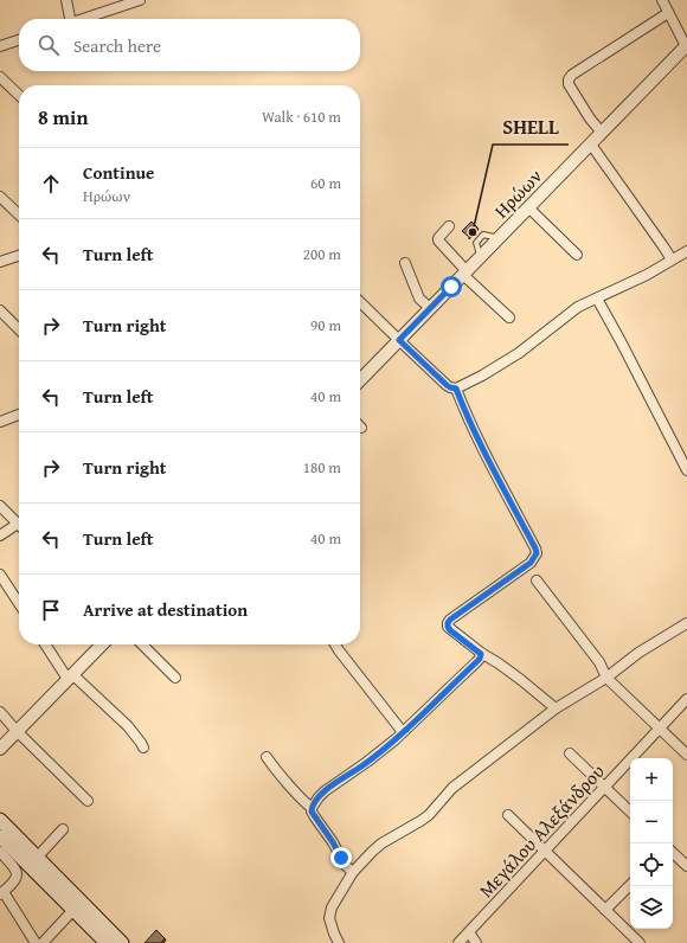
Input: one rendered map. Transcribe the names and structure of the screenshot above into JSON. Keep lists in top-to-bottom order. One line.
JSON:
{"streets":{"street":["Ηρώων","Μεγάλου Αλεξάνδρου"]},"places":["SHELL"],"page":{"search":"Search here","heading":["8 min","Walk · 610 m"],"list":[["Continue","Ηρώων","60 m"],["Turn left","200 m"],["Turn right","90 m"],["Turn left","40 m"],["Turn right","180 m"],["Turn left","40 m"],"Arrive at destination"],"map_buttons":["+","−"]}}
